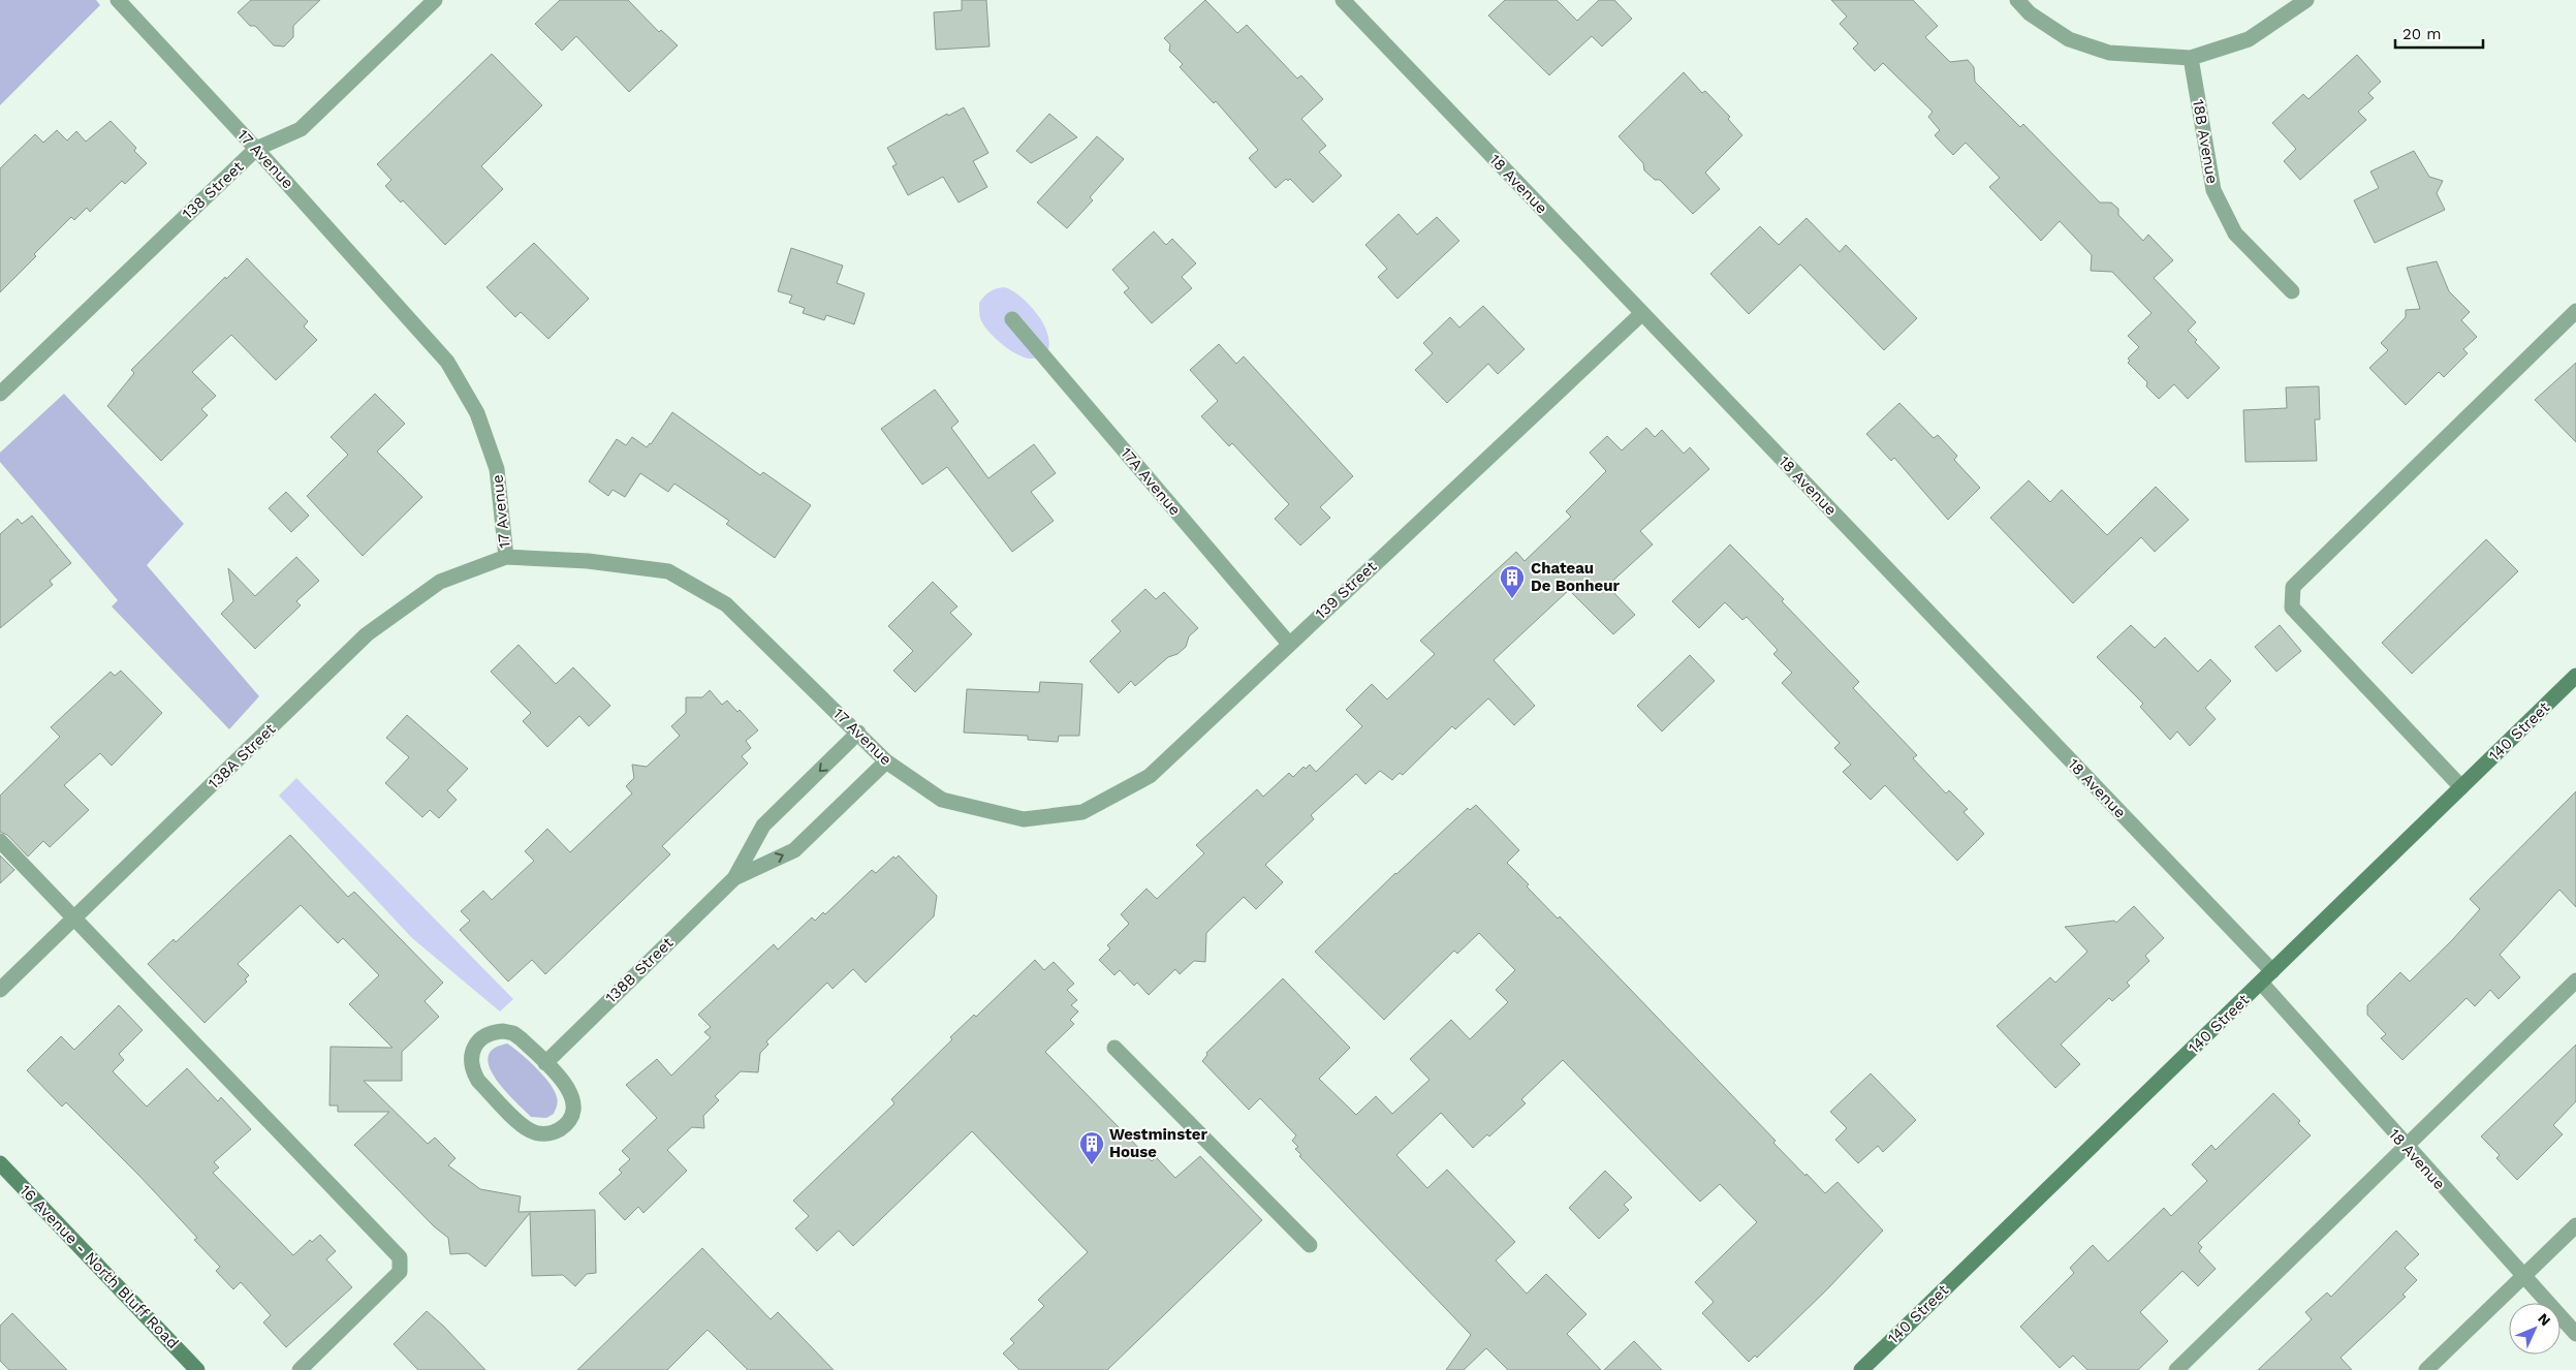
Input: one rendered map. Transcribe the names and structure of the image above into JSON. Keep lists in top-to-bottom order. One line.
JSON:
{"streets":{"main road":["140 Street","16 Avenue - North Bluff Road"],"street":["18B Avenue","17 Avenue","18 Avenue","138 Street","17A Avenue","139 Street","138A Street","138B Street"]},"crossings":[["17 Avenue","138 Street"],["17 Avenue","139 Street"],["17 Avenue","138A Street"],["17 Avenue","138B Street"],["18 Avenue","139 Street"],["18 Avenue","140 Street"],["17A Avenue","139 Street"]],"places":{"building":["Chateau De Bonheur","Westminster House"]},"scale_bar":"20 m","north":"top right"}
